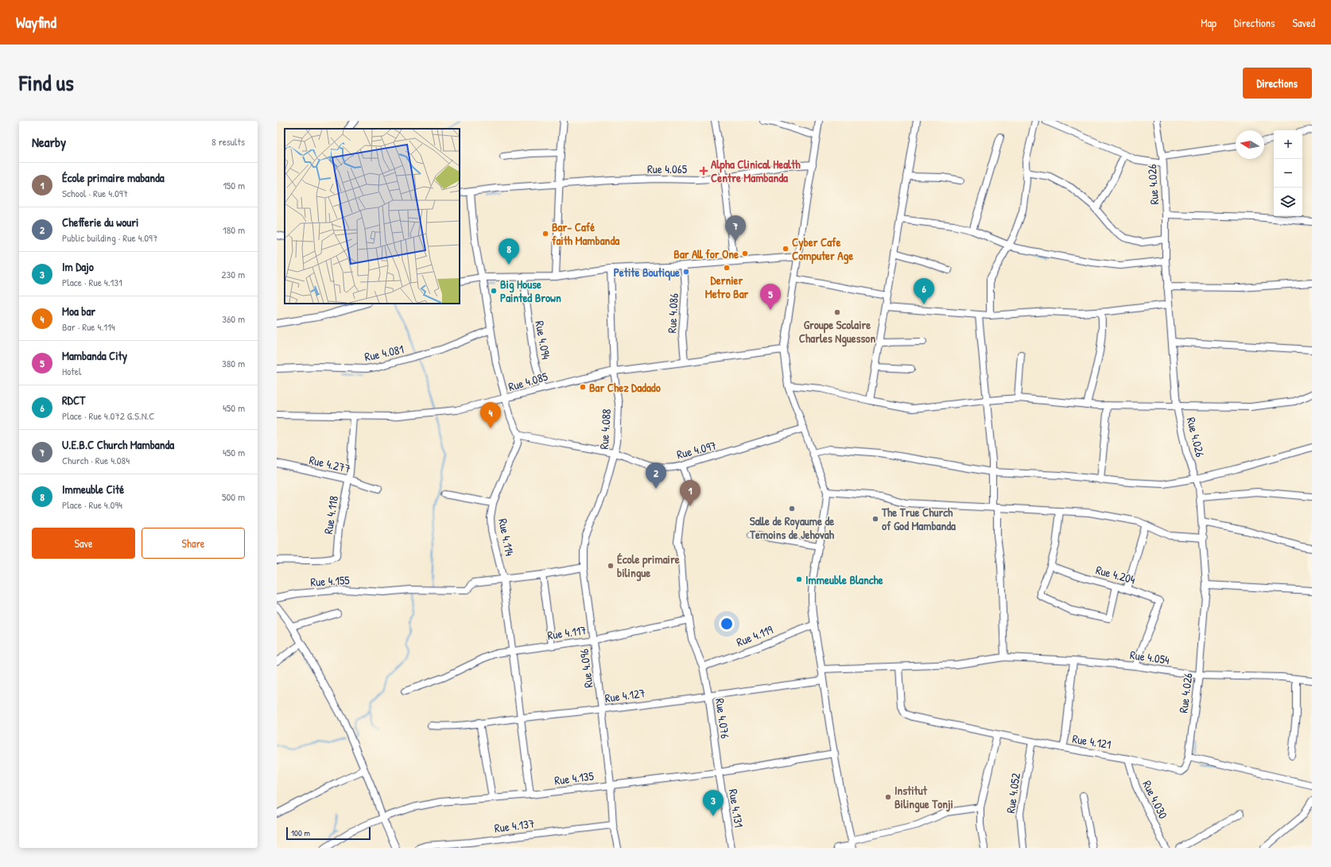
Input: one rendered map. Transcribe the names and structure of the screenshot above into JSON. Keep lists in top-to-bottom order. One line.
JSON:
{"streets":{"street":["Rue 4.065","Rue 4.026","Rue 4.086","Rue 4.094","Rue 4.081","Rue 4.085","Rue 4.088","Rue 4.097","Rue 4.277","Rue 4.118","Rue 4.114","Rue 4.204","Rue 4.155","Rue 4.117","Rue 4.119","Rue 4.054","Rue 4.096","Rue 4.127","Rue 4.076","Rue 4.121","Rue 4.135","Rue 4.052","Rue 4.030","Rue 4.131","Rue 4.137"]},"crossings":[["Rue 4.026","Rue 4.054"],["Rue 4.026","Rue 4.121"],["Rue 4.086","Rue 4.085"],["Rue 4.094","Rue 4.085"],["Rue 4.085","Rue 4.088"],["Rue 4.085","Rue 4.118"],["Rue 4.088","Rue 4.097"],["Rue 4.088","Rue 4.096"],["Rue 4.097","Rue 4.114"],["Rue 4.277","Rue 4.118"],["Rue 4.114","Rue 4.155"],["Rue 4.114","Rue 4.117"],["Rue 4.114","Rue 4.127"],["Rue 4.114","Rue 4.135"],["Rue 4.204","Rue 4.054"],["Rue 4.117","Rue 4.096"],["Rue 4.119","Rue 4.076"],["Rue 4.054","Rue 4.121"],["Rue 4.096","Rue 4.127"],["Rue 4.096","Rue 4.135"],["Rue 4.096","Rue 4.137"],["Rue 4.127","Rue 4.076"],["Rue 4.076","Rue 4.135"],["Rue 4.076","Rue 4.131"],["Rue 4.121","Rue 4.052"],["Rue 4.121","Rue 4.030"],["Rue 4.135","Rue 4.131"]],"places":{"health":["Alpha Clinical Health Centre Mambanda"],"other":["Bar- Café faith Mambanda","Cyber Cafe Computer Age","Bar All for One","Dernier Metro Bar","Petite Boutique","Big House Painted Brown","Groupe Scolaire Charles Nguesson","Bar Chez Dadado","Salle de Royaume de Temoins de Jehovah","The True Church of God Mambanda","École primaire bilingue","Immeuble Blanche","Institut Bilingue Tonji"]},"scale_bar":"100 m","north":"left","page":{"header":"Wayfind","nav":["Map","Directions","Saved"],"title":"Find us","buttons":["Directions",["Save","Share"]],"heading":["Nearby","8 results"],"map_buttons":["+","−"],"list":[{"mark":"1","name":"École primaire mabanda","note":"School · Rue 4.097","value":"150 m"},{"mark":"2","name":"Chefferie du wouri","note":"Public building · Rue 4.097","value":"180 m"},{"mark":"3","name":"Im Dajo","note":"Place · Rue 4.131","value":"230 m"},{"mark":"4","name":"Moa bar","note":"Bar · Rue 4.114","value":"360 m"},{"mark":"5","name":"Mambanda City","note":"Hotel","value":"380 m"},{"mark":"6","name":"RDCT","note":"Place · Rue 4.072 G.S.N.C","value":"450 m"},{"mark":"7","name":"U.E.B.C Church Mambanda","note":"Church · Rue 4.084","value":"450 m"},{"mark":"8","name":"Immeuble Cité","note":"Place · Rue 4.094","value":"500 m"}],"pins":["7","8","6","5","4","2","1","3"],"scale":"100 m"}}
